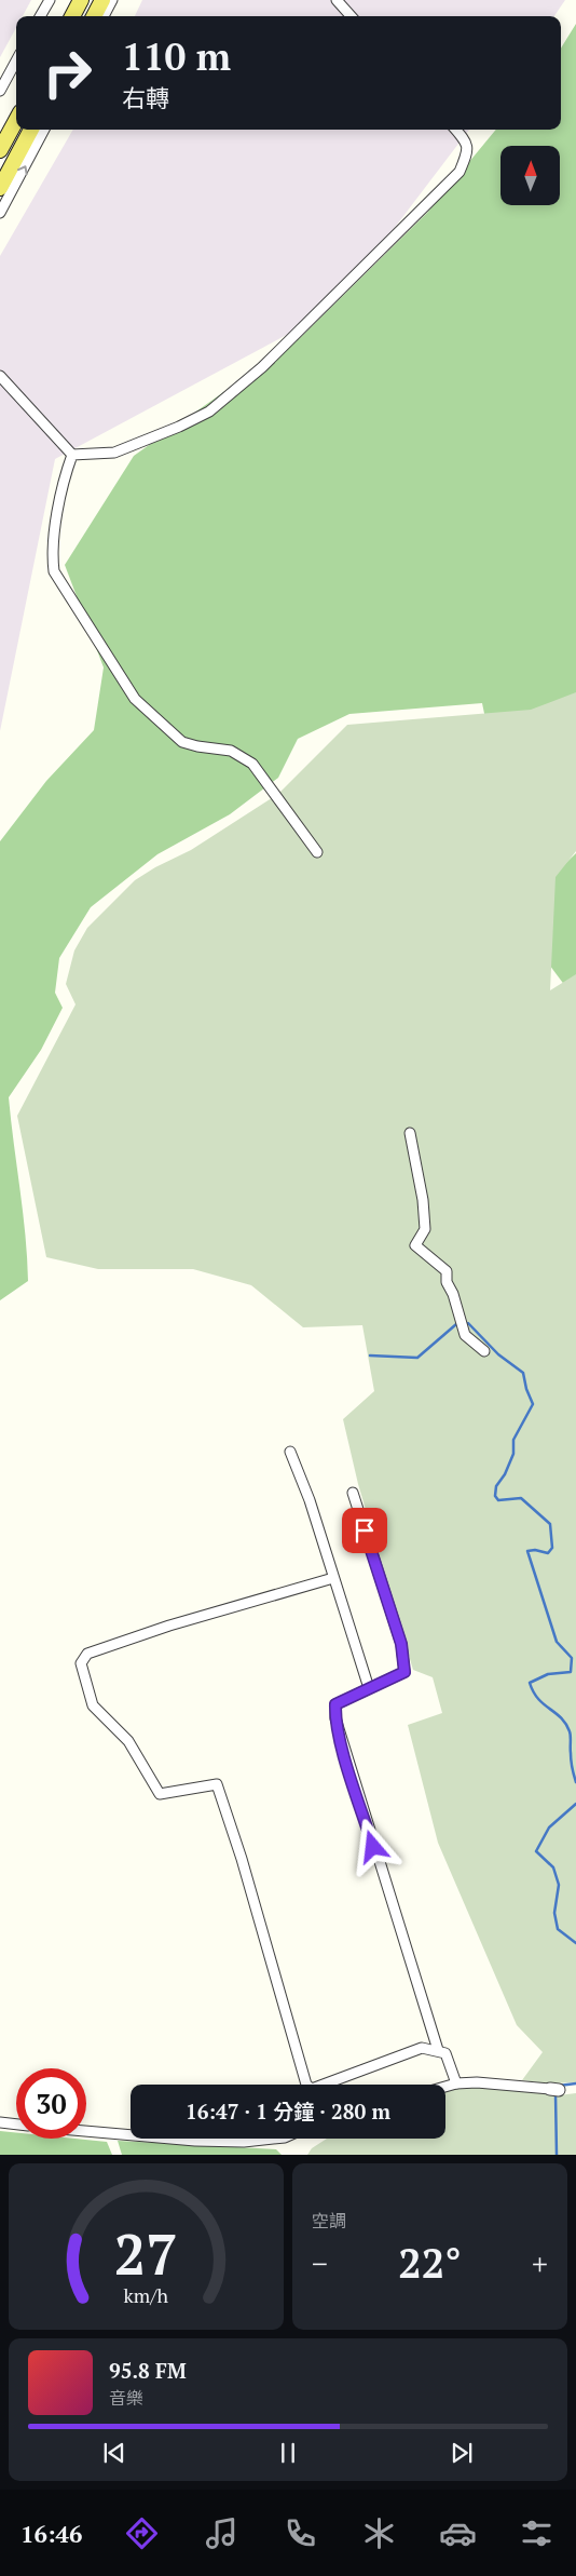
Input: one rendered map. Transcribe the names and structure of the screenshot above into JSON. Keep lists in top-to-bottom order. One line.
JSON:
{"north":"top","page":{"turn":["110 m","右轉"],"limit":"30","trip":"16:47 · 1 分鐘 · 280 m","tile":"空調","heat":["−","22°","+"],"song":["95.8 FM","音樂"],"tabs":"16:46","gauge":["27","km/h"]}}
